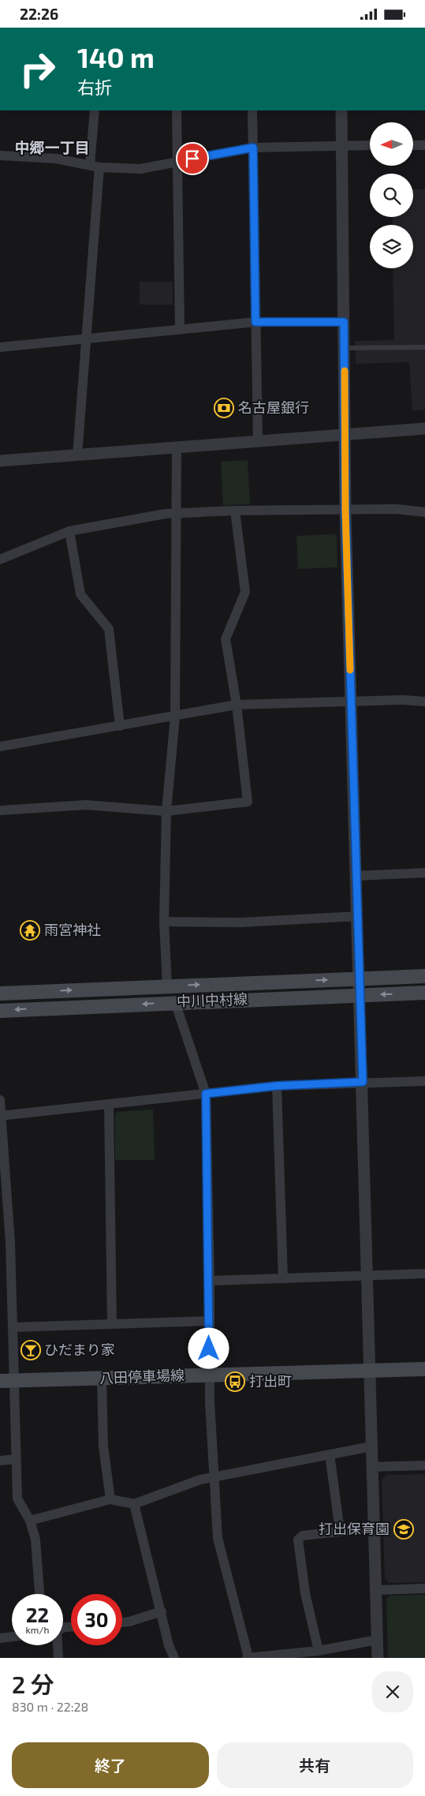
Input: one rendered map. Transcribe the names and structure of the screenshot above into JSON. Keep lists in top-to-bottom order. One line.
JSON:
{"streets":{"main road":["中川中村線","八田停車場線"]},"districts":["中郷一丁目"],"places":{"bank":["名古屋銀行"],"temple":["雨宮神社"],"bar":["ひだまり家"],"bus stop":["打出町"],"school or university":["打出保育園"]},"north":"left","page":{"status":"22:26","turn":["140 m","右折"],"speed":"22 km/h","limit":"30","heading":["2 分","830 m · 22:28"],"buttons":["終了","共有"]}}
